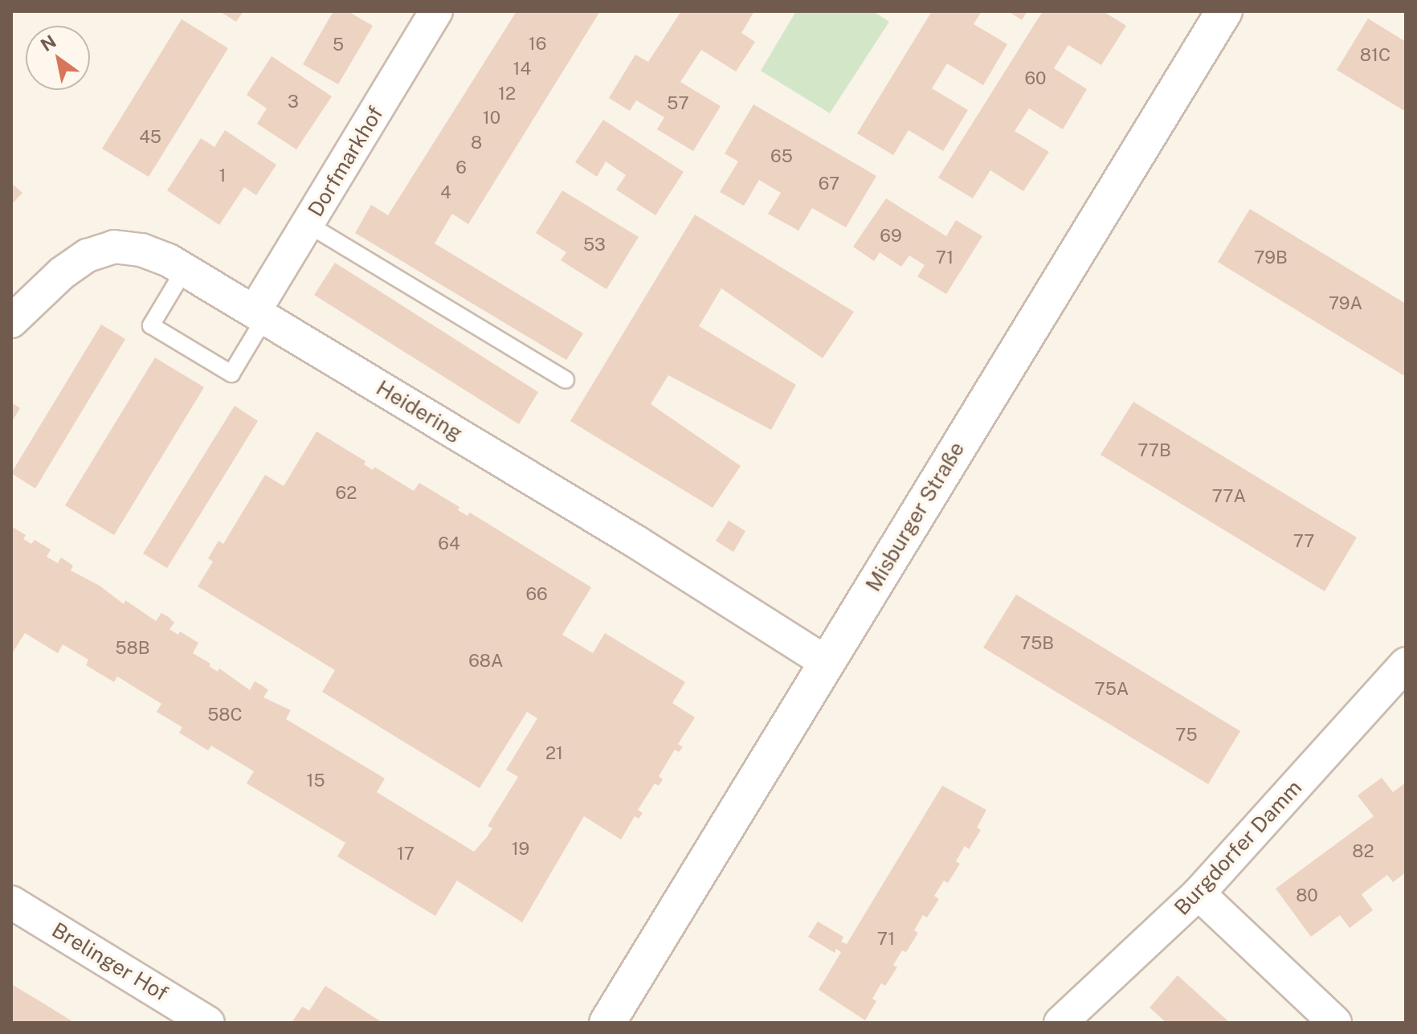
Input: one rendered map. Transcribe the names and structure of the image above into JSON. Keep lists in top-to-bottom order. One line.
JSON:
{"streets":{"street":["Dorfmarkhof","Heidering","Misburger Straße","Burgdorfer Damm","Brelinger Hof"]},"crossings":[["Dorfmarkhof","Heidering"],["Heidering","Misburger Straße"]],"house_numbers":["16","5","81C","14","60","12","3","57","10","45","8","65","6","1","67","4","69","53","71","79B","79A","77B","62","77A","77","64","66","75B","58B","68A","75A","58C","75","21","15","19","82","17","80","71"],"north":"top left"}
